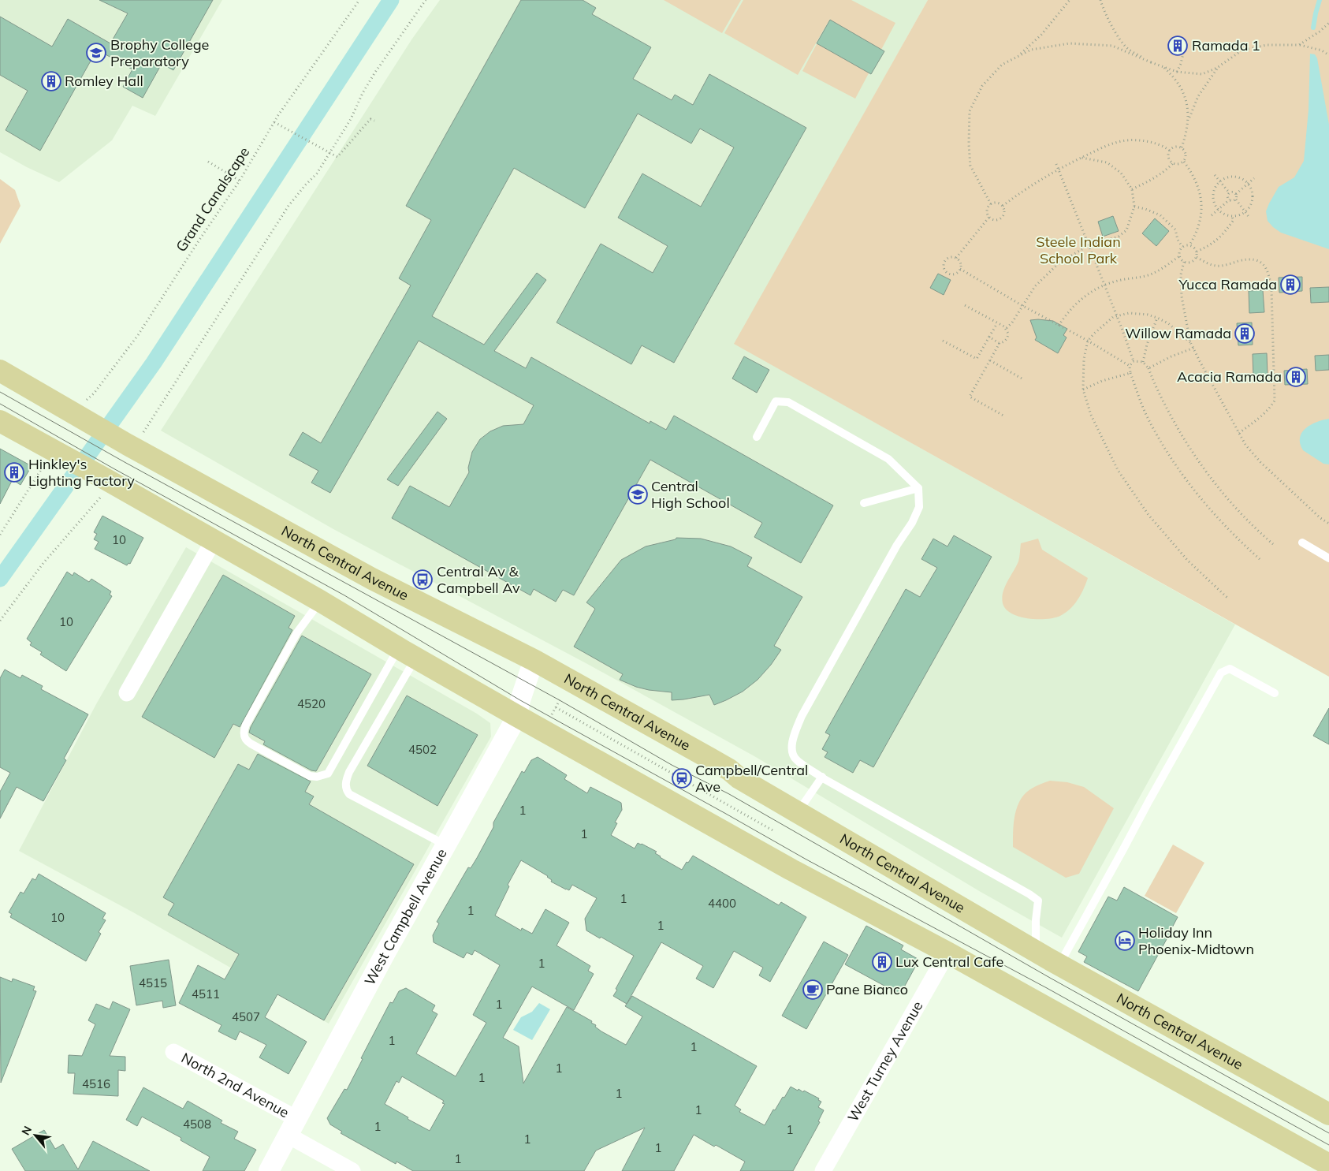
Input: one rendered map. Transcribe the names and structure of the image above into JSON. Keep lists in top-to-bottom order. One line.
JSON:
{"streets":{"main road":["North Central Avenue"],"street":["West Campbell Avenue","West Turney Avenue","North 2nd Avenue"],"path":["Grand Canalscape"]},"crossings":[["Grand Canalscape","North Central Avenue"],["North Central Avenue","West Campbell Avenue"],["West Campbell Avenue","North 2nd Avenue"]],"parks":["Steele Indian School Park"],"places":{"building":["Ramada 1","Romley Hall","Yucca Ramada","Willow Ramada","Acacia Ramada","Hinkley's Lighting Factory","Lux Central Cafe"],"school or university":["Brophy College Preparatory","Central High School"],"bus stop":["Central Av & Campbell Av"],"station":["Campbell/Central Ave"],"hotel":["Holiday Inn Phoenix-Midtown"],"cafe":["Pane Bianco"]},"house_numbers":["10","10","4520","4502","1","1","1","4400","1","10","1","1","4515","4511","1","4507","1","1","1","1","4516","1","1","4508","1","1","1","1","1"],"north":"top left"}
